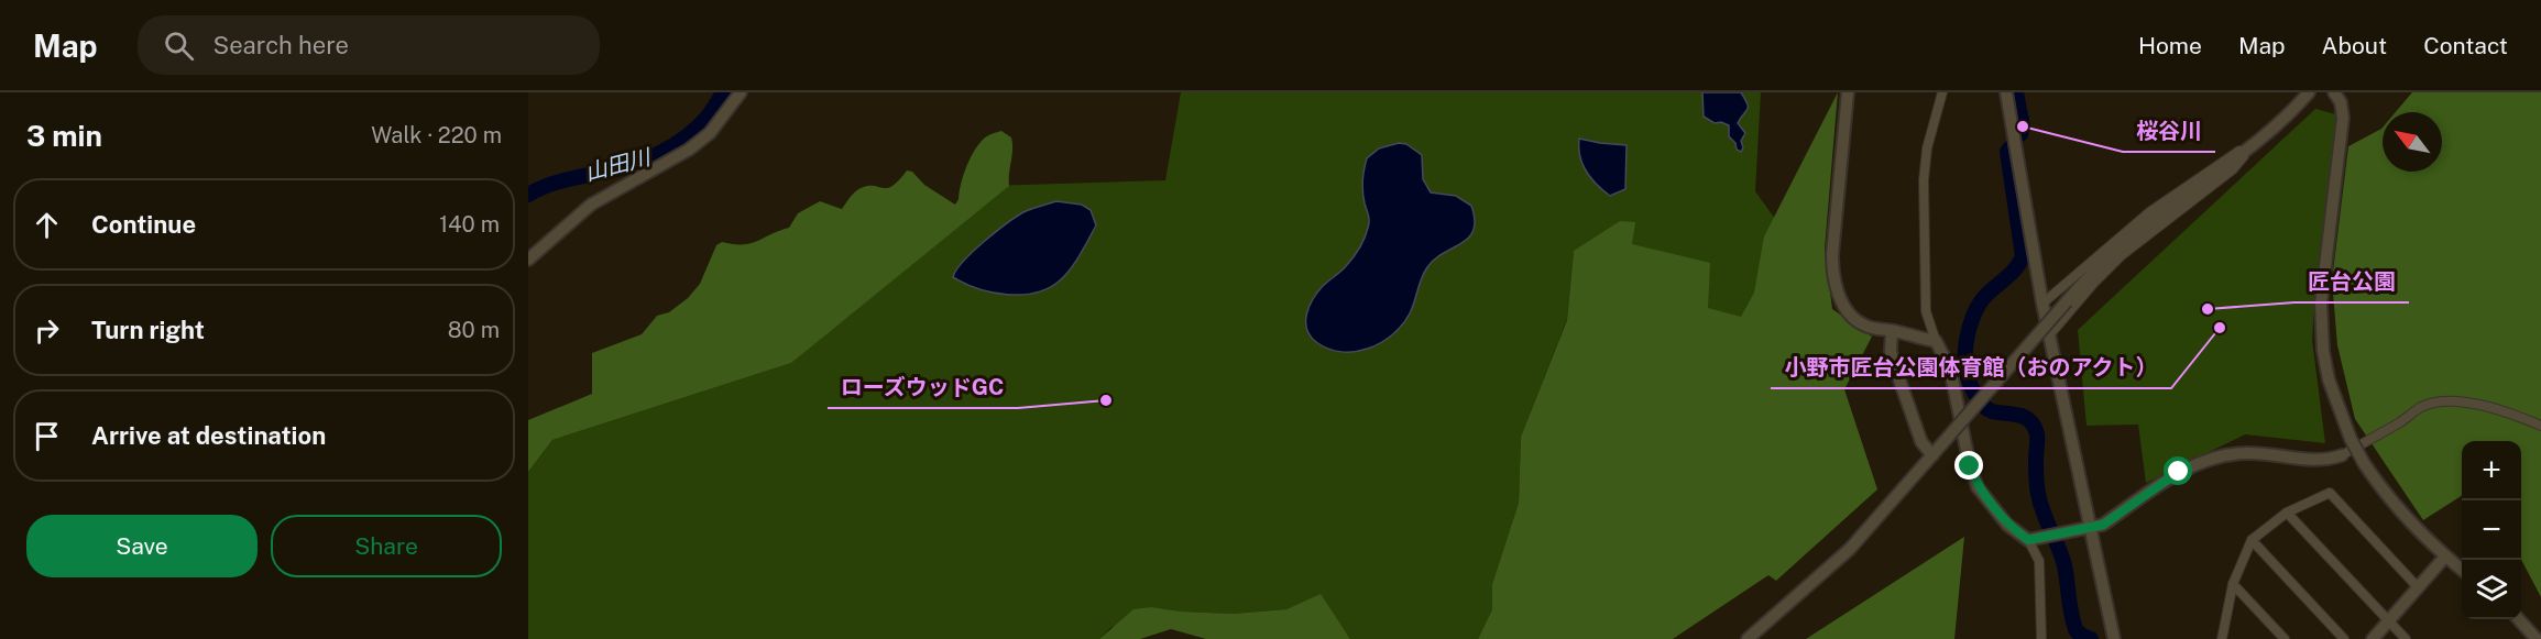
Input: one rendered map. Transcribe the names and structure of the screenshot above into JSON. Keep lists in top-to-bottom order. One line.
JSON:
{"water":["山田川"],"places":["桜谷川","匠台公園","小野市匠台公園体育館（おのアクト）","ローズウッドGC"],"north":"top left","page":{"header":"Map","search":"Search here","nav":["Home","Map","About","Contact"],"heading":["3 min","Walk · 220 m"],"list":[["Continue","140 m"],["Turn right","80 m"],"Arrive at destination"],"map_buttons":["+","−"],"buttons":["Save","Share"]}}
